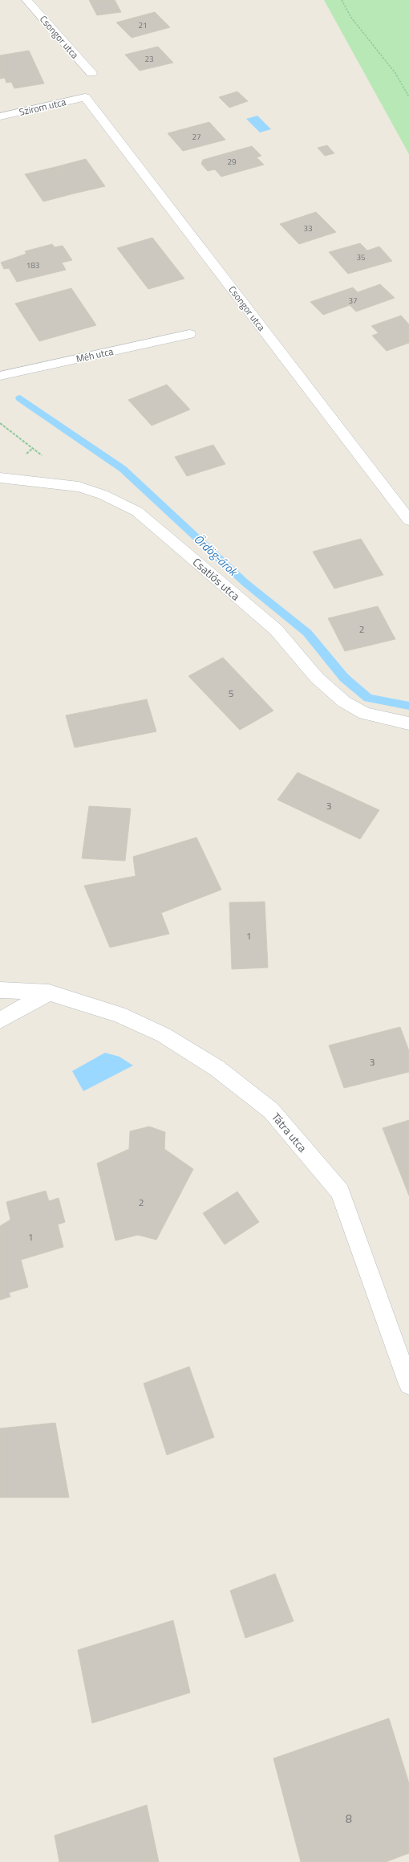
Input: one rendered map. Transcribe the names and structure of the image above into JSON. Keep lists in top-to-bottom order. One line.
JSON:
{"streets":{"street":["Csongor utca","Szirom utca","Méh utca","Csatlós utca","Tátra utca"]},"crossings":[["Csongor utca","Szirom utca"]],"water":["Ördög-árok"],"house_numbers":["21","23","27","29","33","35","183","37","2","5","3","1","3","2","1","8"]}
